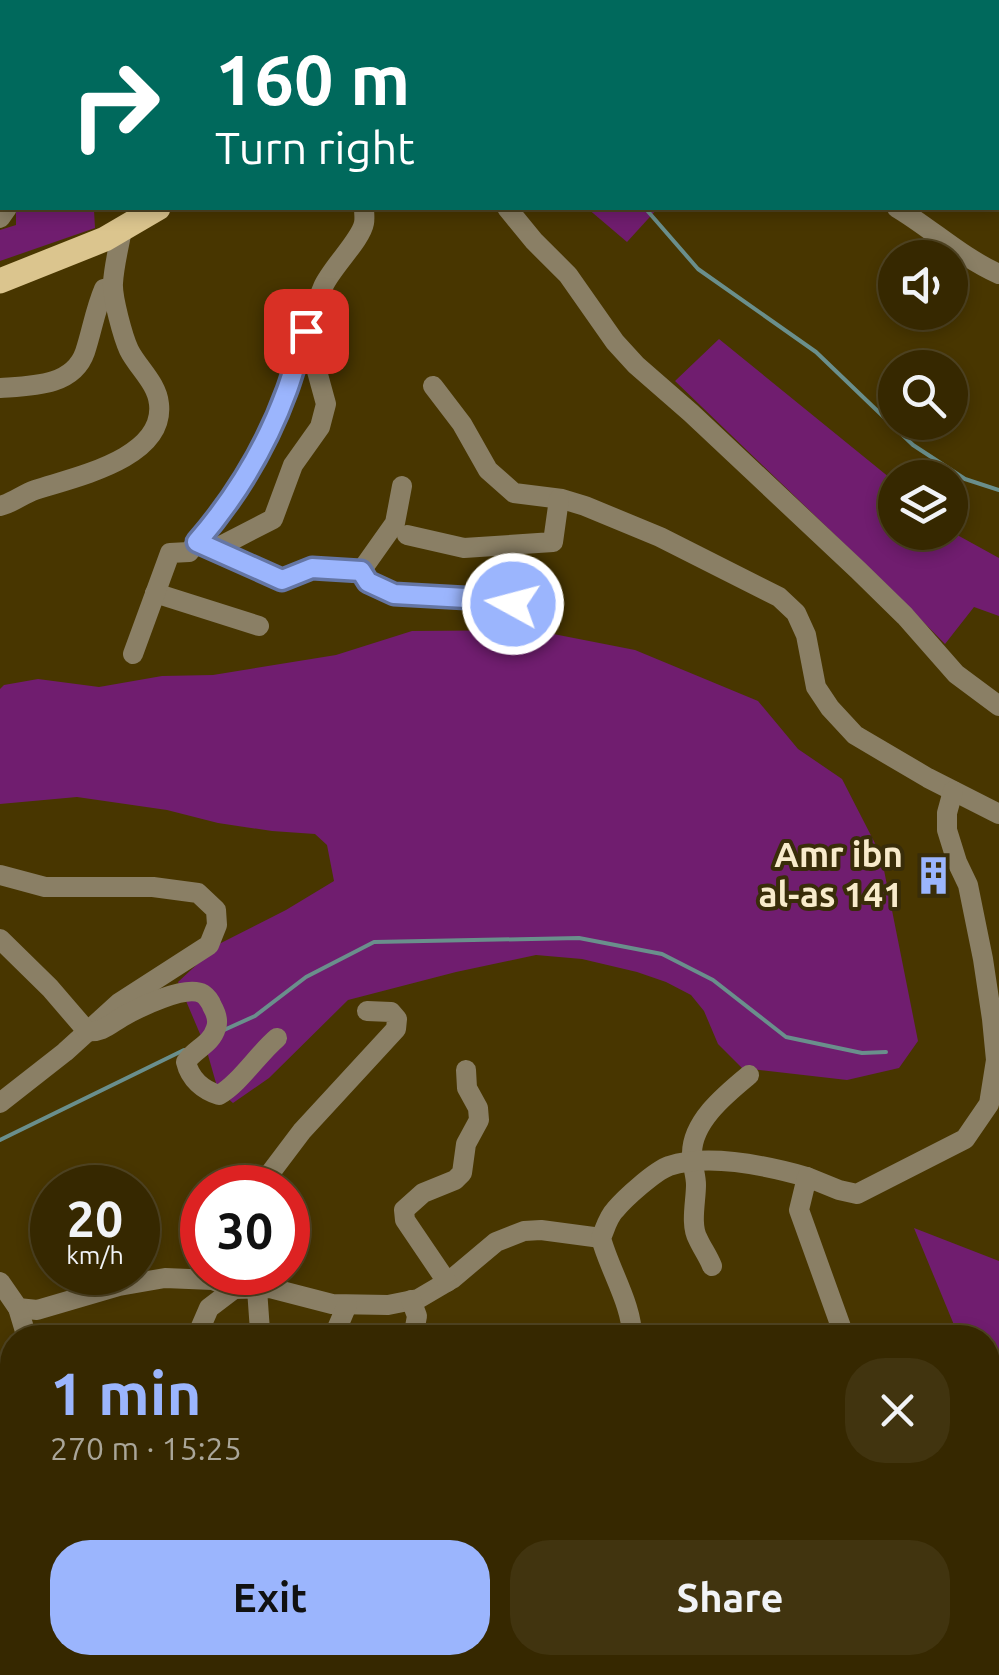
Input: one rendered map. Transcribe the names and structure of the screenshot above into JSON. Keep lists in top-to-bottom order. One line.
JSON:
{"places":{"building":["Amr ibn al-as 141"]},"page":{"turn":["160 m","Turn right"],"speed":"20 km/h","limit":"30","heading":["1 min","270 m · 15:25"],"buttons":["Exit","Share"]}}
